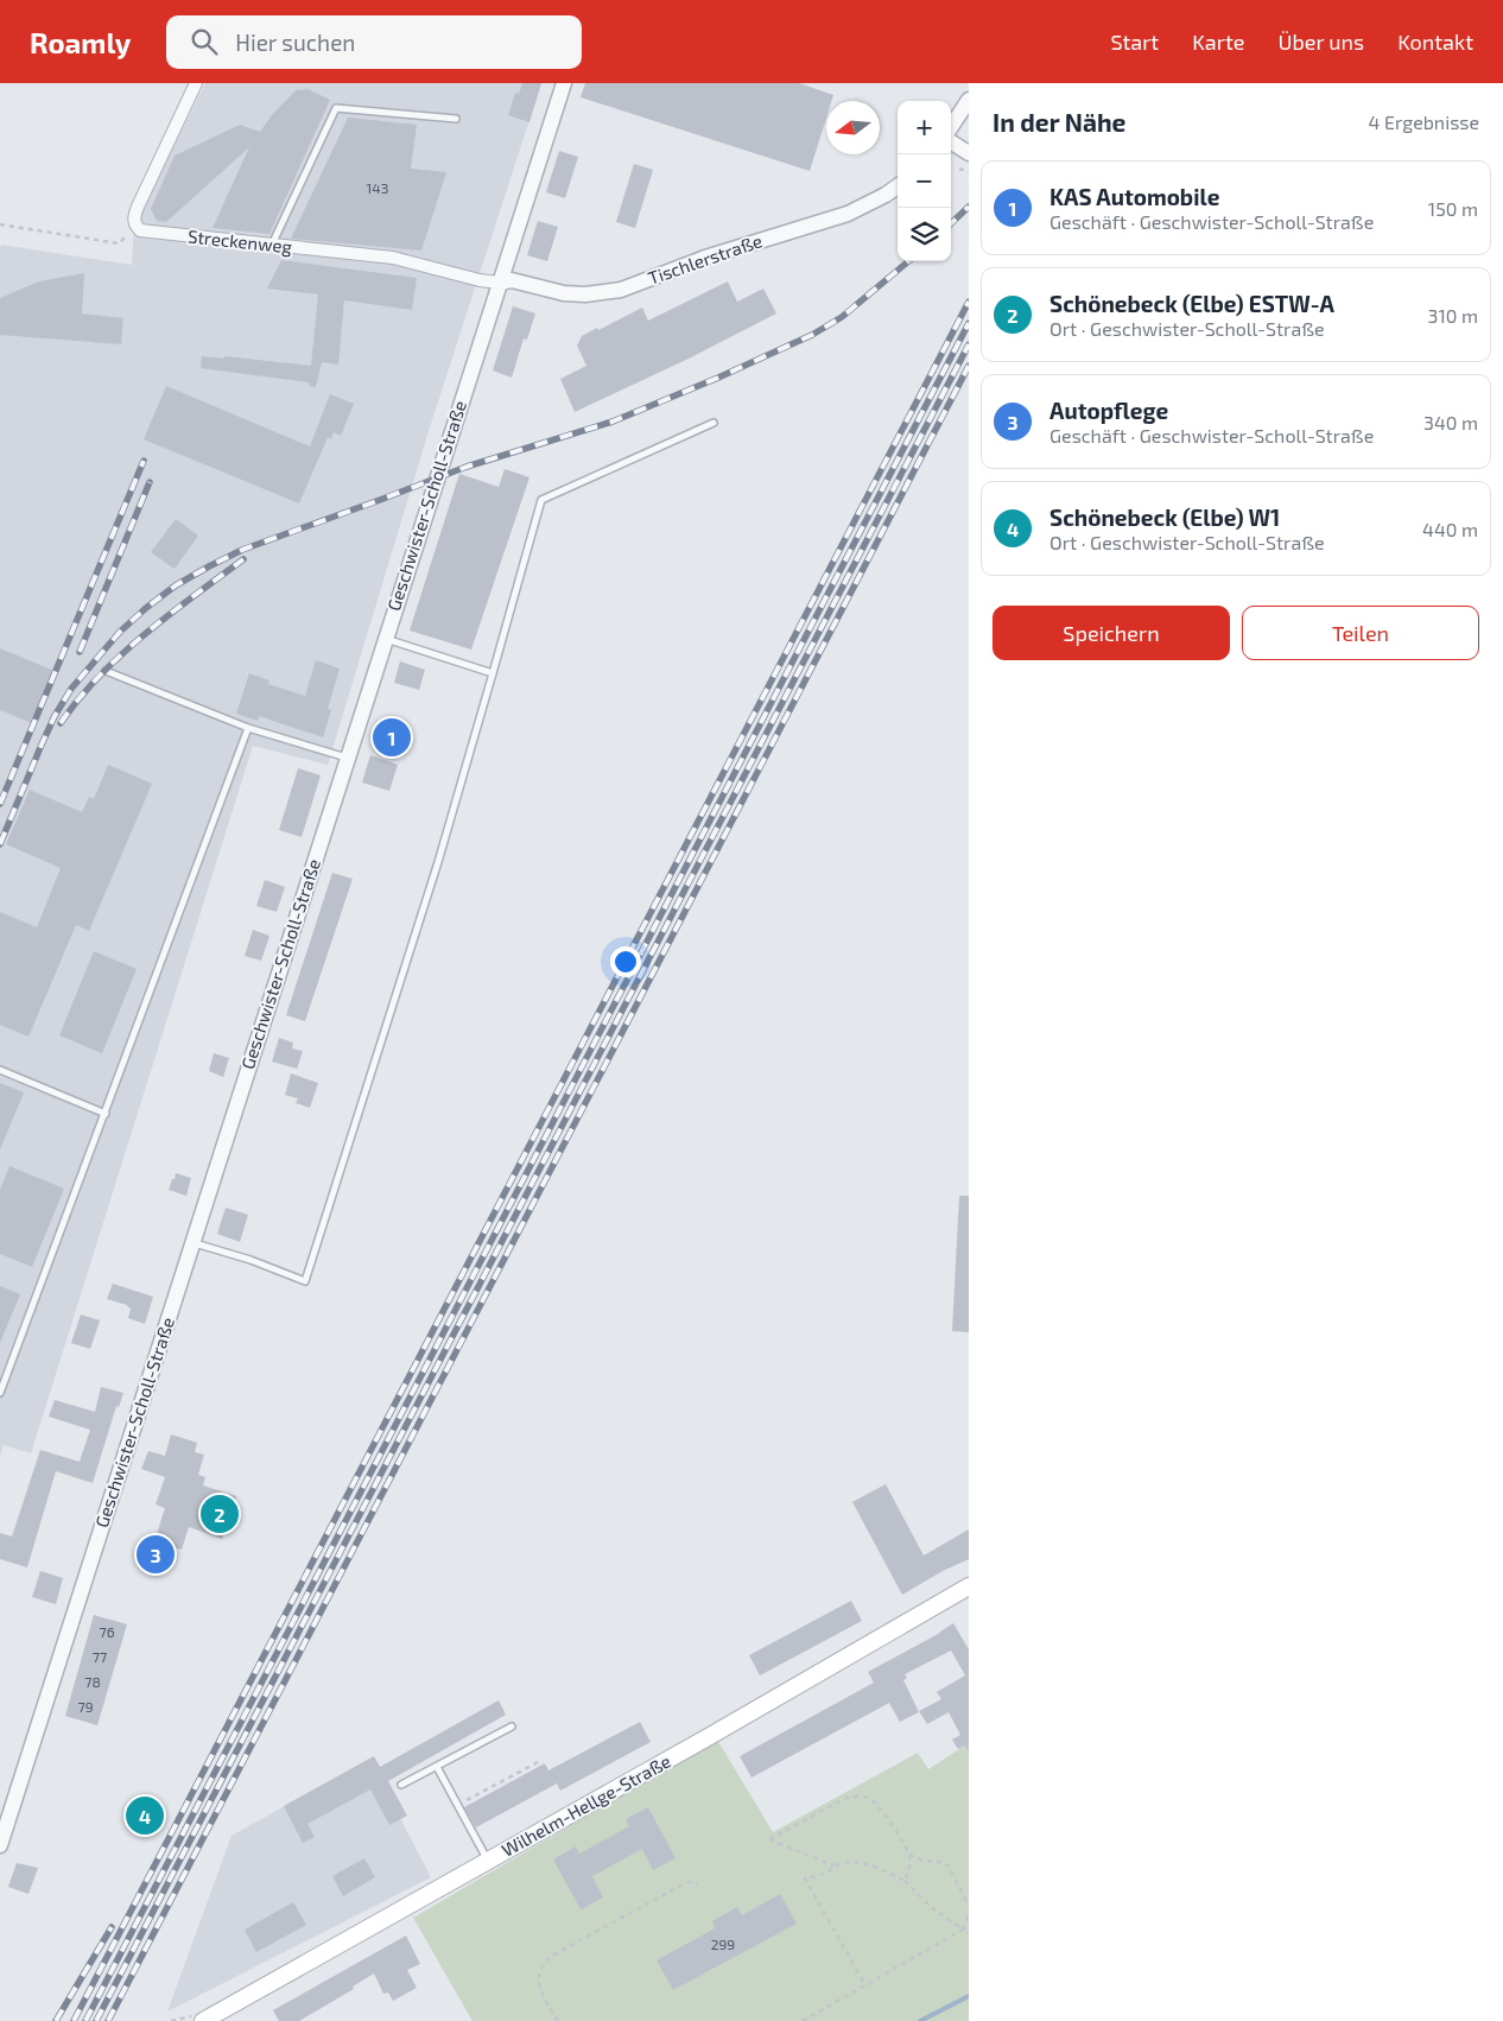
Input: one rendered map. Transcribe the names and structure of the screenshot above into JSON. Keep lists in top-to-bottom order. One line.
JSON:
{"streets":{"main road":["Wilhelm-Hellge-Straße"],"street":["Streckenweg","Tischlerstraße","Geschwister-Scholl-Straße"]},"crossings":[["Streckenweg","Tischlerstraße"],["Streckenweg","Geschwister-Scholl-Straße"],["Tischlerstraße","Geschwister-Scholl-Straße"]],"house_numbers":["143","76","77","78","79","299"],"north":"left","page":{"header":"Roamly","search":"Hier suchen","nav":["Start","Karte","Über uns","Kontakt"],"heading":["In der Nähe","4 Ergebnisse"],"map_buttons":["+","−"],"list":[{"mark":"1","name":"KAS Automobile","note":"Geschäft · Geschwister-Scholl-Straße","value":"150 m"},{"mark":"2","name":"Schönebeck (Elbe) ESTW-A","note":"Ort · Geschwister-Scholl-Straße","value":"310 m"},{"mark":"3","name":"Autopflege","note":"Geschäft · Geschwister-Scholl-Straße","value":"340 m"},{"mark":"4","name":"Schönebeck (Elbe) W1","note":"Ort · Geschwister-Scholl-Straße","value":"440 m"}],"buttons":["Speichern","Teilen"],"pins":["1","2","3","4"]}}
